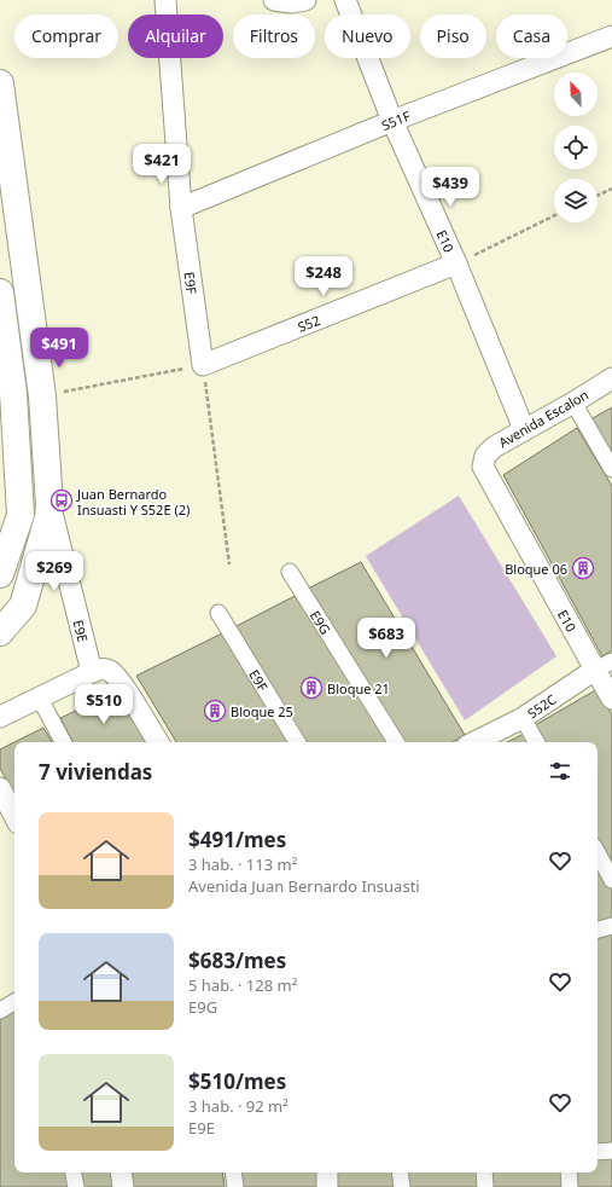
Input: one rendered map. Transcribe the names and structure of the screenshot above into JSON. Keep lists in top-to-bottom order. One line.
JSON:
{"streets":{"street":["S51F","E10","E9F","S52","Avenida Escalon","E9G","E9E","S52C"]},"crossings":[["S51F","E10"],["S51F","E9F"],["E10","S52"],["E10","Avenida Escalon"],["E10","S52C"],["E9F","S52"]],"places":{"bus stop":["Juan Bernardo Insuasti Y S52E (2)"],"building":["Bloque 06","Bloque 21","Bloque 25"]},"north":"top left","page":{"chip":["Comprar","Alquilar","Filtros","Nuevo","Piso","Casa"],"price":["$421","$439","$248","$491","$269","$683","$510"],"heading":"7 viviendas","list":[{"name":"$491/mes","note":"3 hab. · 113 m² · Avenida Juan Bernardo Insuasti"},{"name":"$683/mes","note":"5 hab. · 128 m² · E9G"},{"name":"$510/mes","note":"3 hab. · 92 m² · E9E"}]}}
